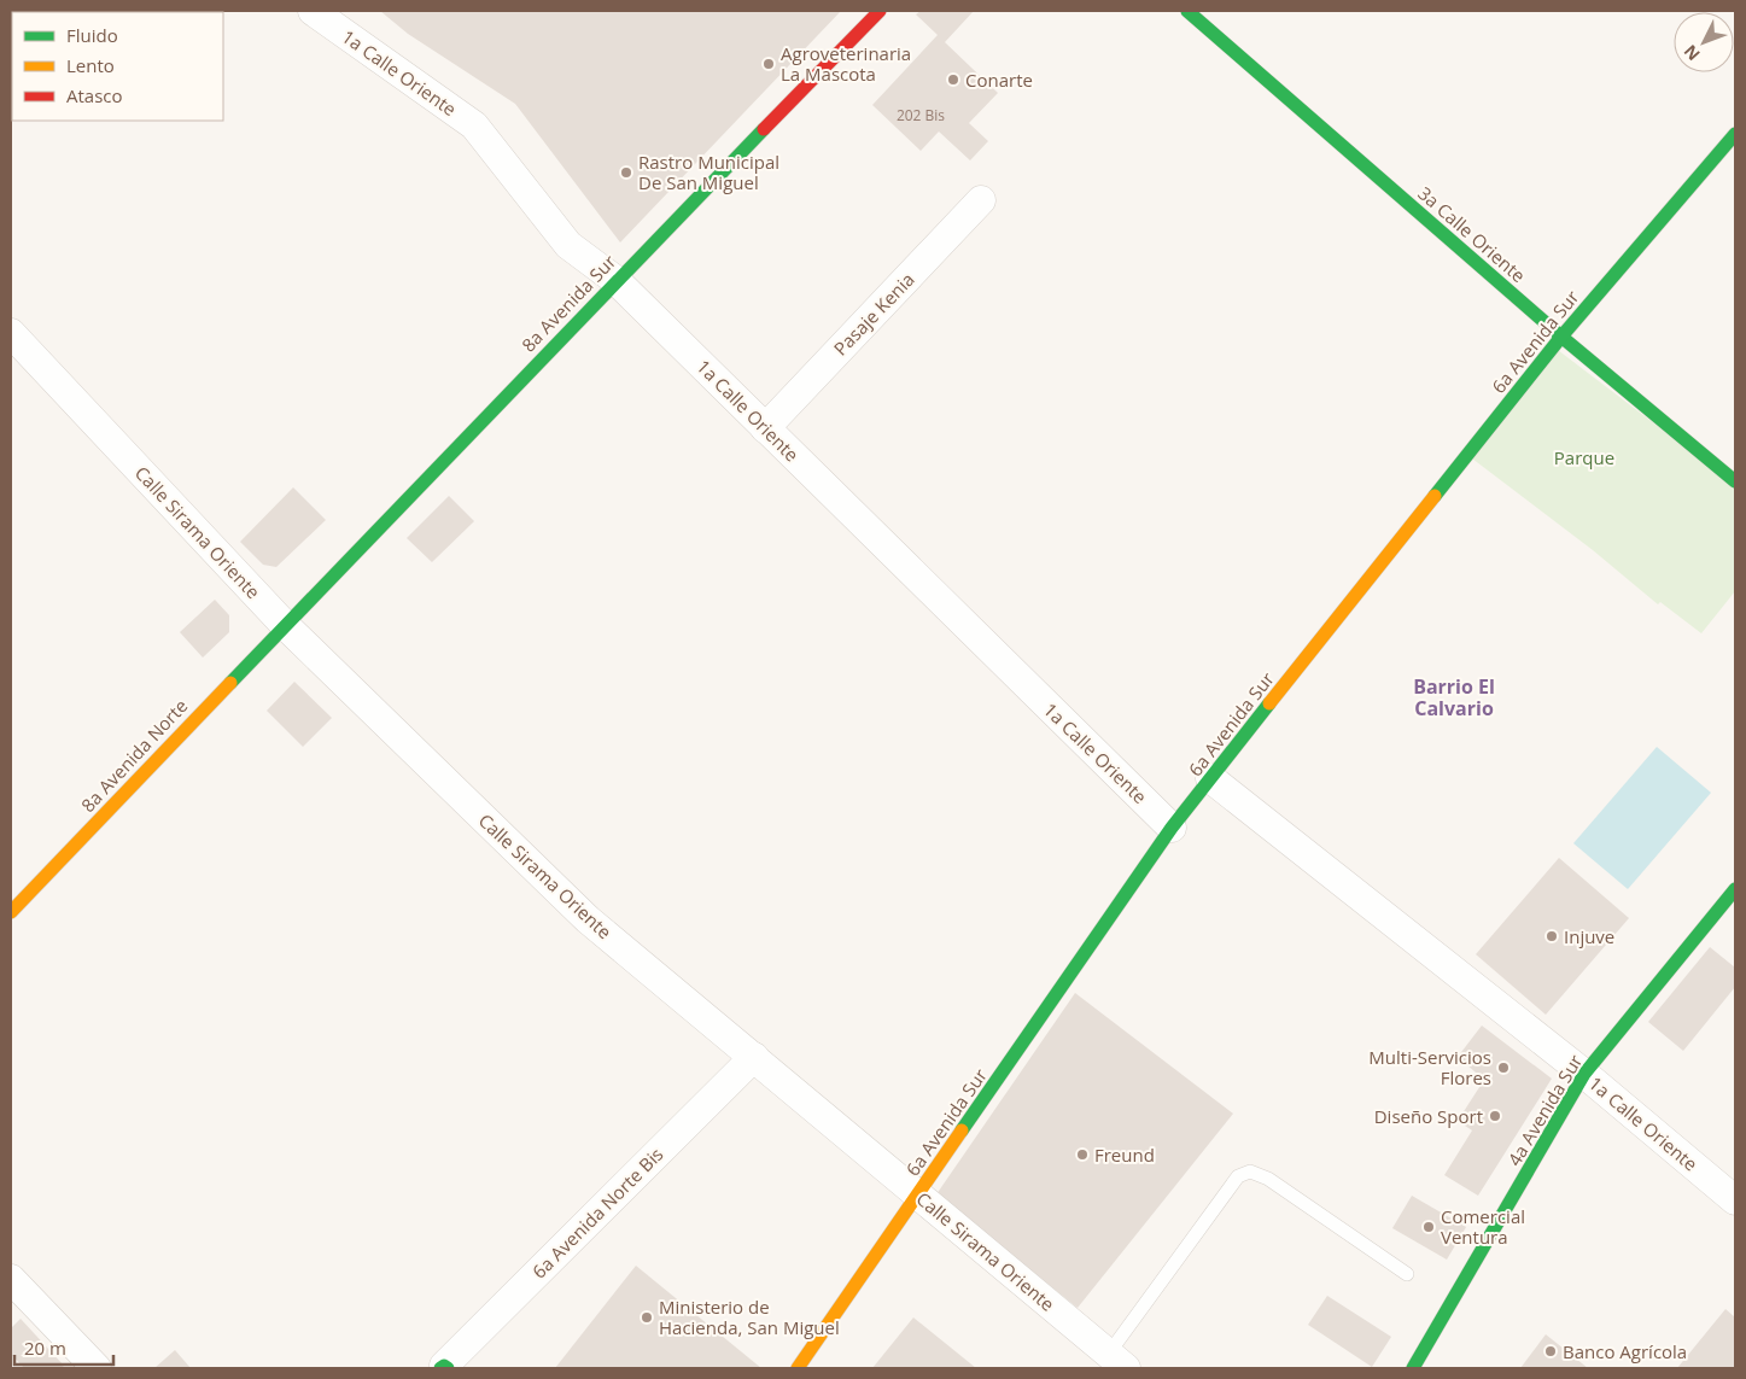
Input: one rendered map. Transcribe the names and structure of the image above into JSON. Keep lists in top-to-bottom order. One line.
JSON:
{"streets":{"street":["1a Calle Oriente","3a Calle Oriente","8a Avenida Sur","Pasaje Kenia","6a Avenida Sur","Calle Sirama Oriente","8a Avenida Norte","4a Avenida Sur","6a Avenida Norte Bis"]},"crossings":[["1a Calle Oriente","8a Avenida Sur"],["1a Calle Oriente","Pasaje Kenia"],["1a Calle Oriente","6a Avenida Sur"],["1a Calle Oriente","4a Avenida Sur"],["3a Calle Oriente","6a Avenida Sur"],["8a Avenida Sur","Calle Sirama Oriente"],["8a Avenida Sur","8a Avenida Norte"],["6a Avenida Sur","Calle Sirama Oriente"],["Calle Sirama Oriente","8a Avenida Norte"],["Calle Sirama Oriente","6a Avenida Norte Bis"]],"districts":["Barrio El Calvario"],"parks":["Parque"],"places":["Agroveterinaria La Mascota","Conarte","Rastro Municipal De San Miguel","Injuve","Multi-Servicios Flores","Diseño Sport","Freund","Comercial Ventura","Ministerio de Hacienda, San Miguel","Banco Agrícola"],"house_numbers":["202 Bis"],"legend":["Fluido","Lento","Atasco"],"scale_bar":"20 m","north":"bottom left"}
